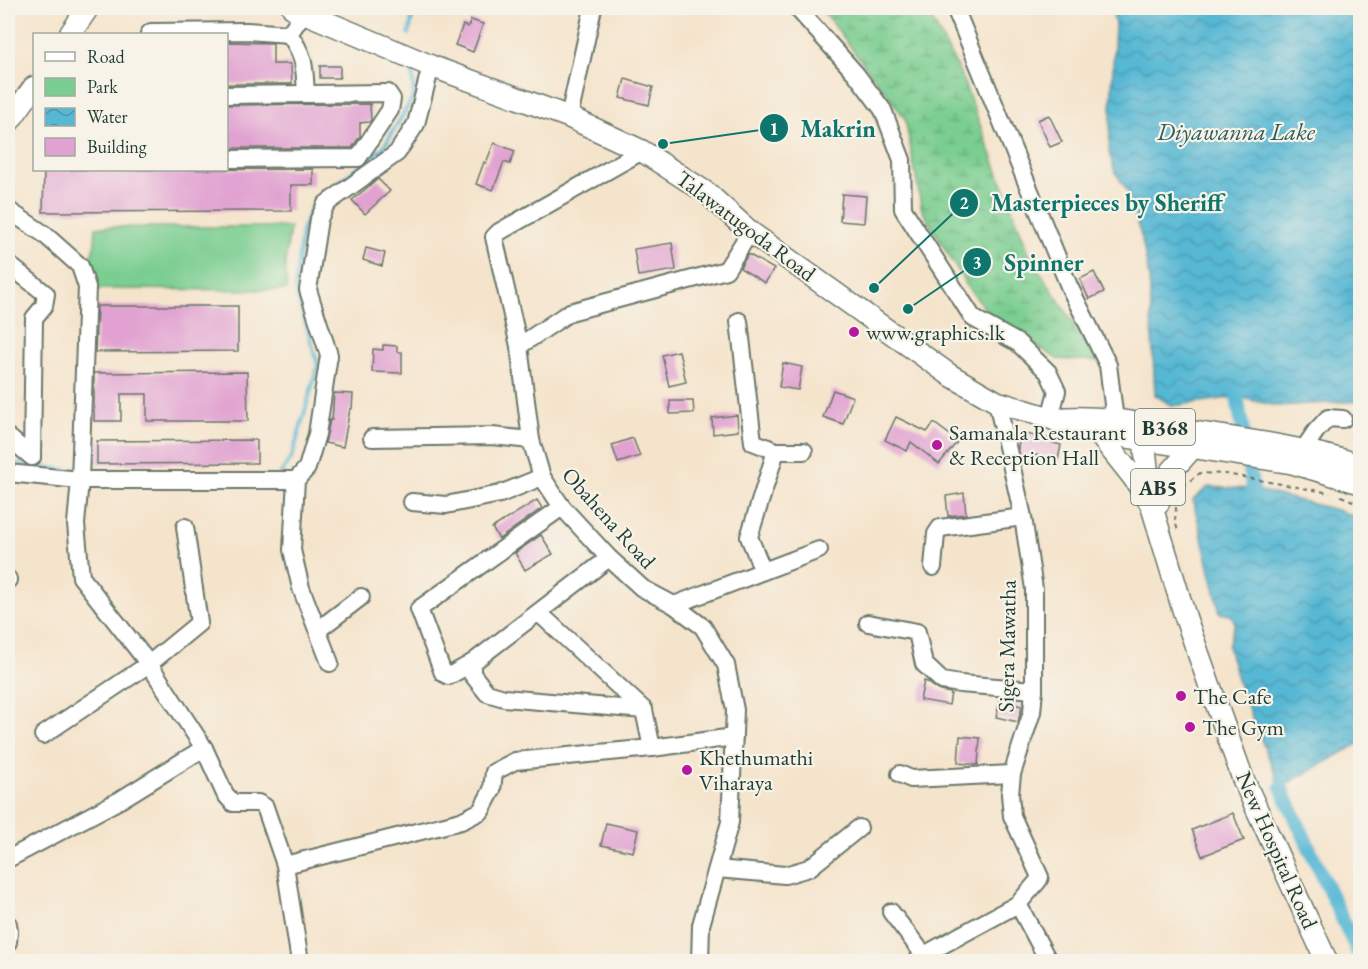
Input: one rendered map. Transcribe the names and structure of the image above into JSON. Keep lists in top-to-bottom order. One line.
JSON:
{"streets":{"main road":["Talawatugoda Road","B368","AB5","New Hospital Road"],"street":["Obahena Road","Sigera Mawatha"]},"crossings":[["Talawatugoda Road","AB5"],["Talawatugoda Road","Obahena Road"],["Talawatugoda Road","Sigera Mawatha"],["Talawatugoda Road","New Hospital Road"],["AB5","New Hospital Road"]],"water":["Diyawanna Lake"],"places":["Makrin","Masterpieces by Sheriff","Spinner","www.graphics.lk","Samanala Restaurant & Reception Hall","The Cafe","The Gym","Khethumathi Viharaya"],"legend":["Road","Park","Water","Building"]}
